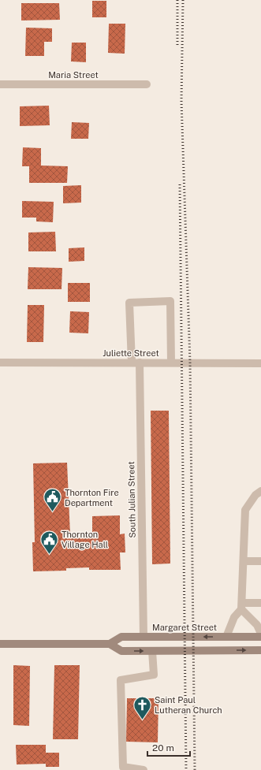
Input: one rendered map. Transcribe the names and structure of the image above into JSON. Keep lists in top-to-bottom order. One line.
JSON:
{"streets":{"street":["Maria Street","Juliette Street","South Julian Street","Margaret Street"]},"crossings":[["Juliette Street","South Julian Street"],["South Julian Street","Margaret Street"]],"places":{"public building":["Thornton Fire Department","Thornton Village Hall"],"church":["Saint Paul Lutheran Church"]},"scale_bar":"20 m"}
